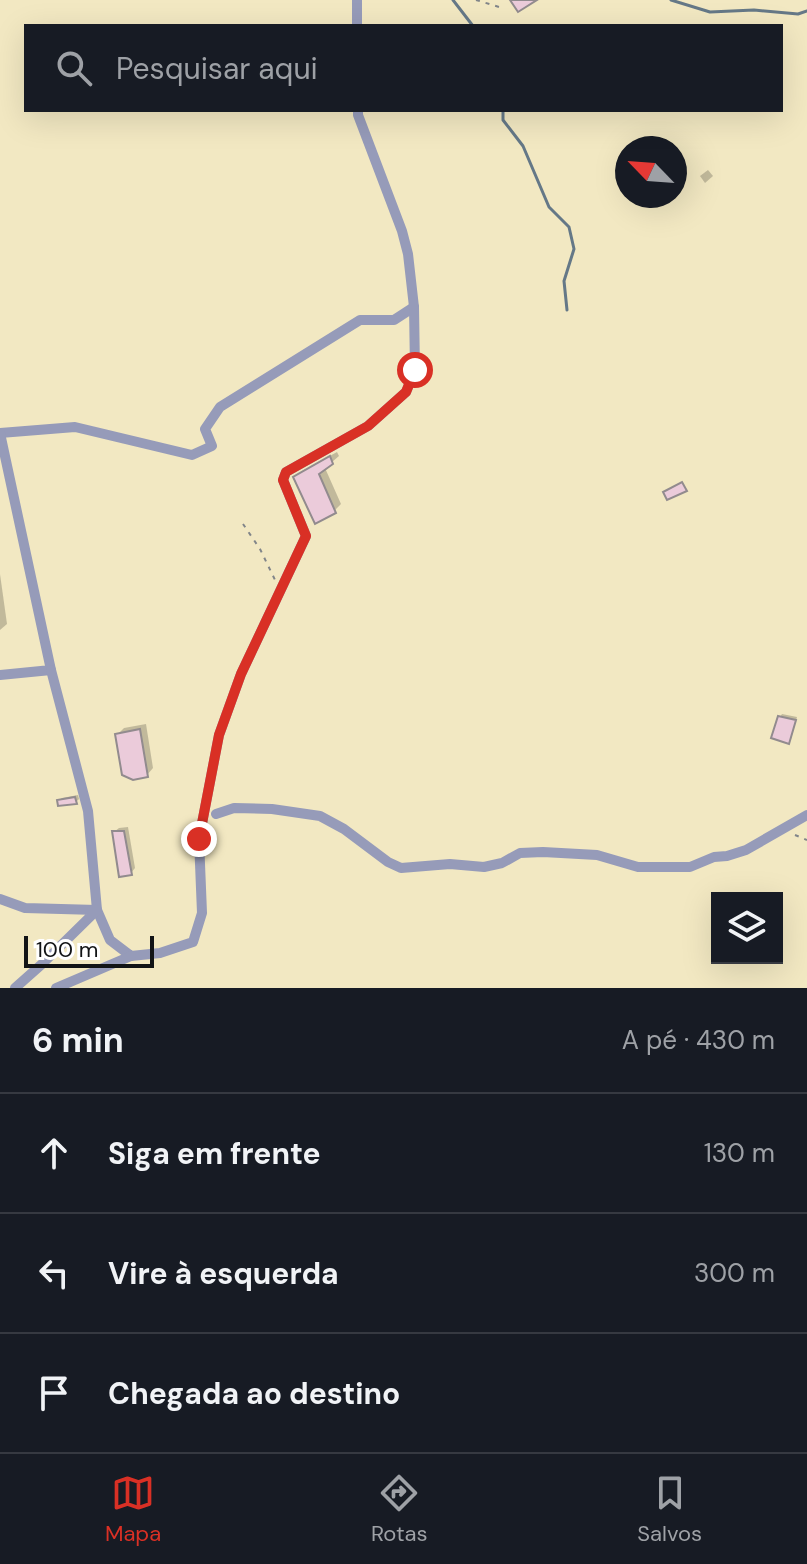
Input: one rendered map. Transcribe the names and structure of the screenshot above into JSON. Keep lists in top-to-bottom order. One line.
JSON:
{"scale_bar":"100 m","north":"top left","page":{"search":"Pesquisar aqui","scale":"100 m","heading":["6 min","A pé · 430 m"],"list":[["Siga em frente","130 m"],["Vire à esquerda","300 m"],"Chegada ao destino"],"nav":["Mapa","Rotas","Salvos"]}}
